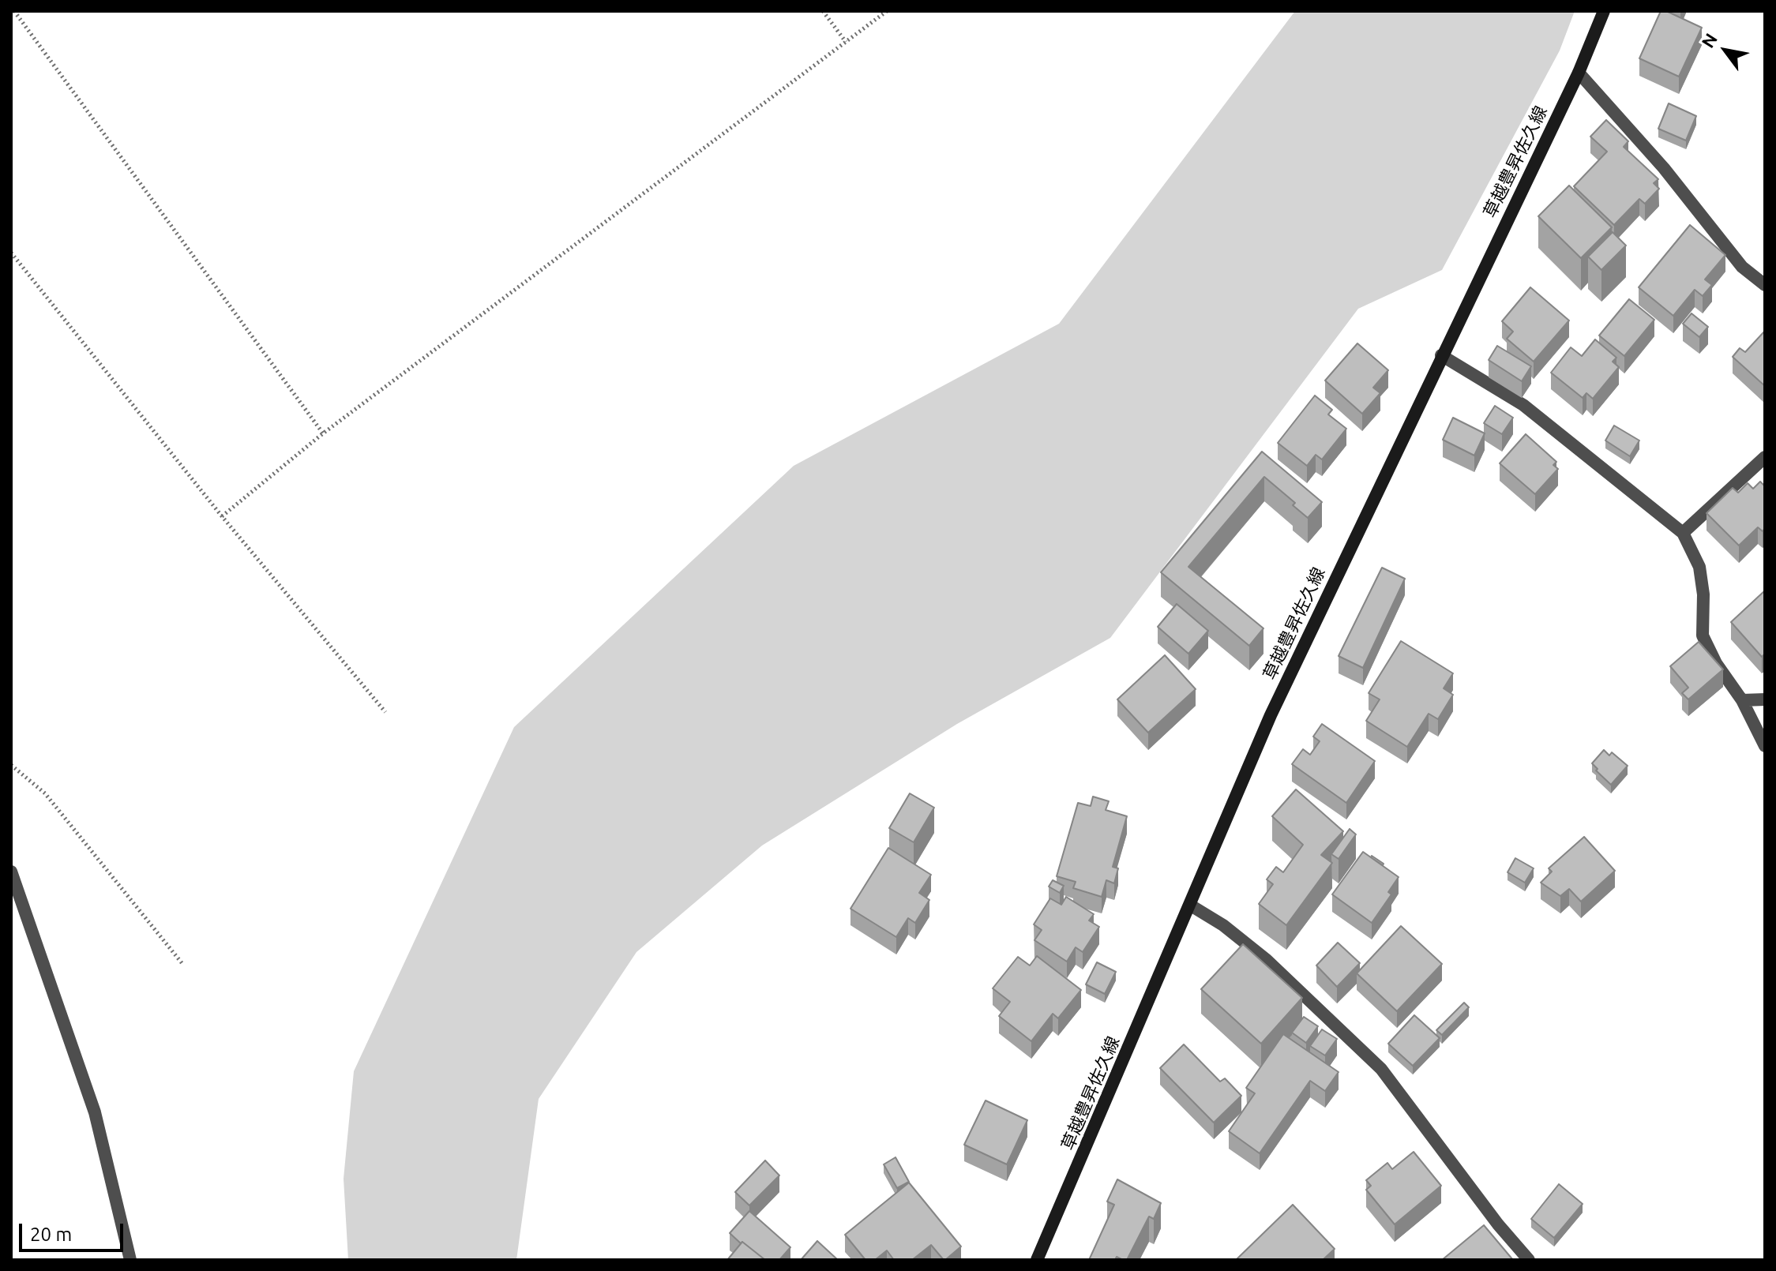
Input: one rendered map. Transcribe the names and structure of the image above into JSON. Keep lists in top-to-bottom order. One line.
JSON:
{"streets":{"main road":["草越豊昇佐久線"]},"scale_bar":"20 m","north":"top left"}
